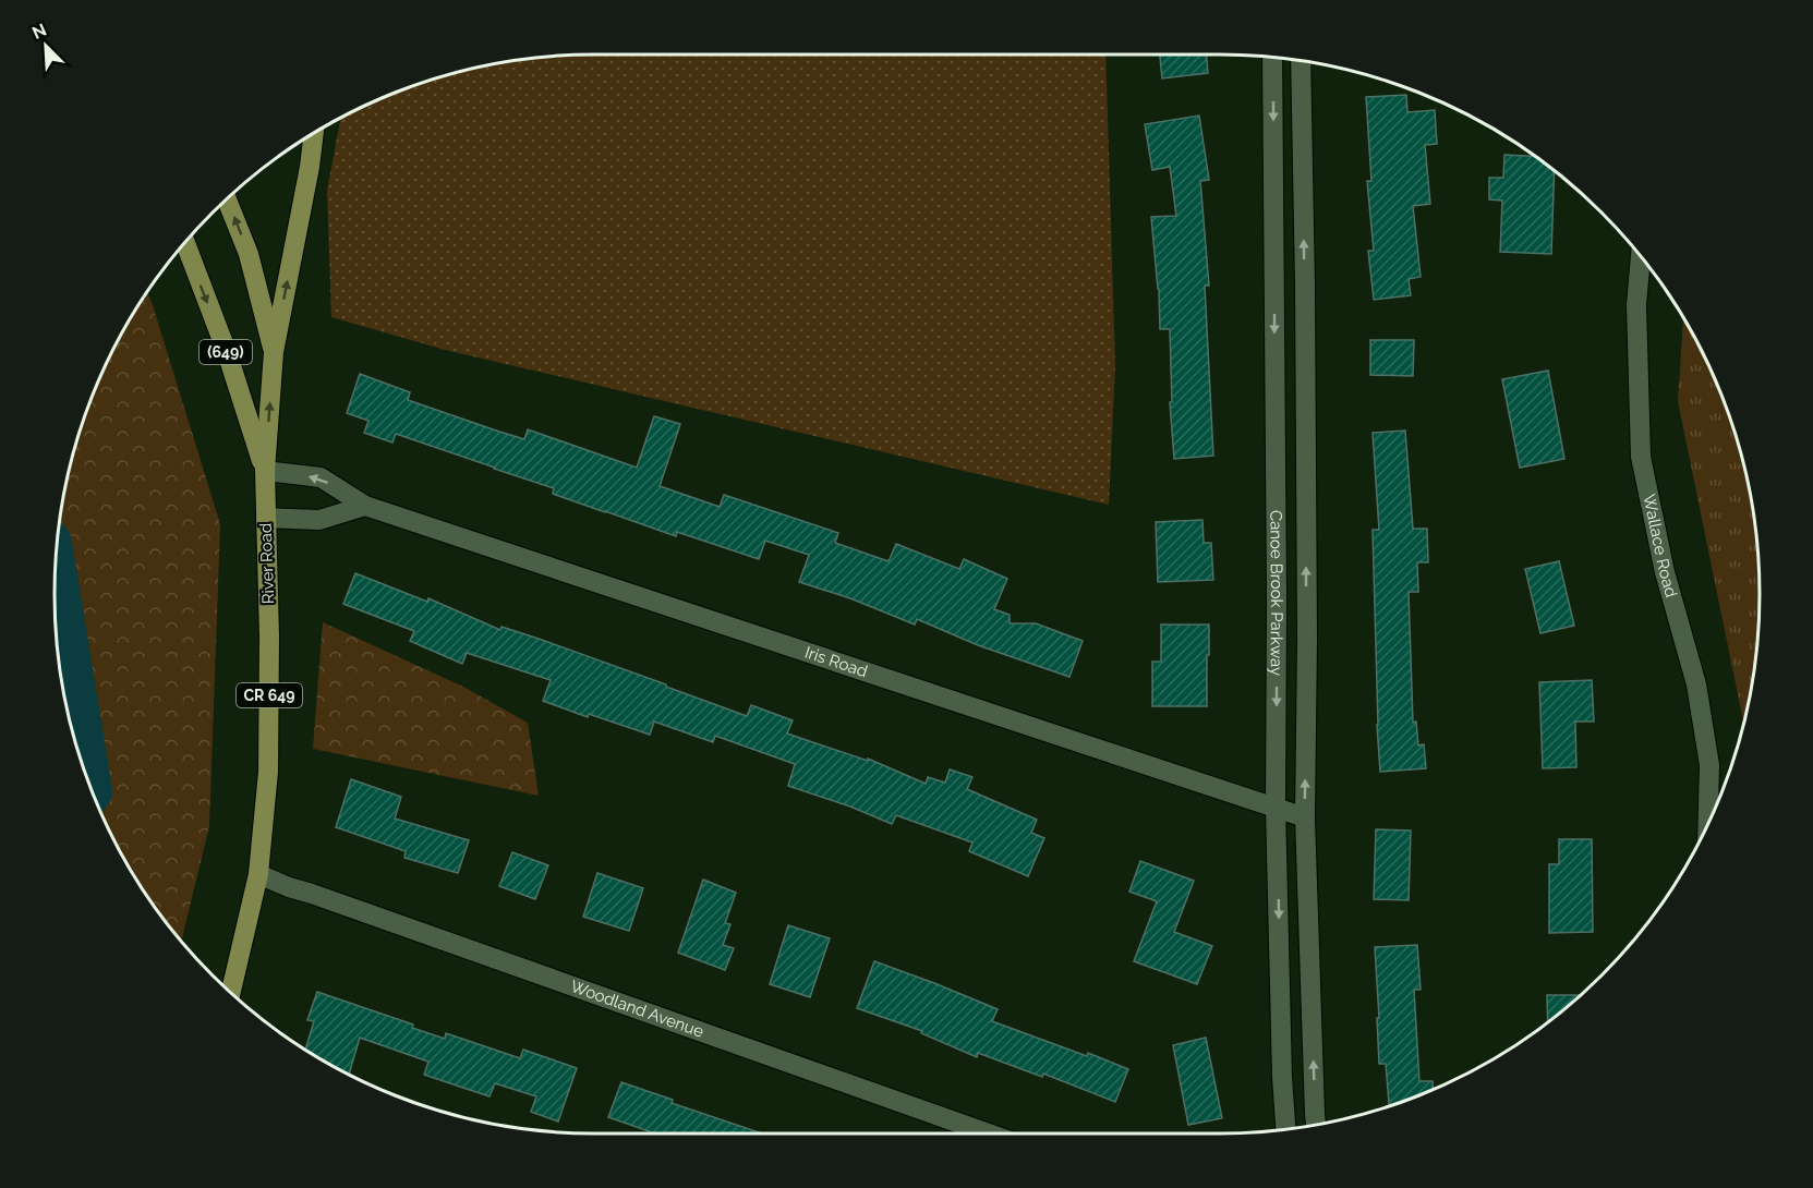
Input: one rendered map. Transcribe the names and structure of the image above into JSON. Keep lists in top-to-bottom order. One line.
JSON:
{"streets":{"main road":["(649)","River Road","CR 649"],"street":["Wallace Road","Canoe Brook Parkway","Iris Road","Woodland Avenue"]},"crossings":[["(649)","River Road"],["(649)","Iris Road"],["River Road","Iris Road"],["River Road","Woodland Avenue"],["Canoe Brook Parkway","Iris Road"]],"north":"top left"}
